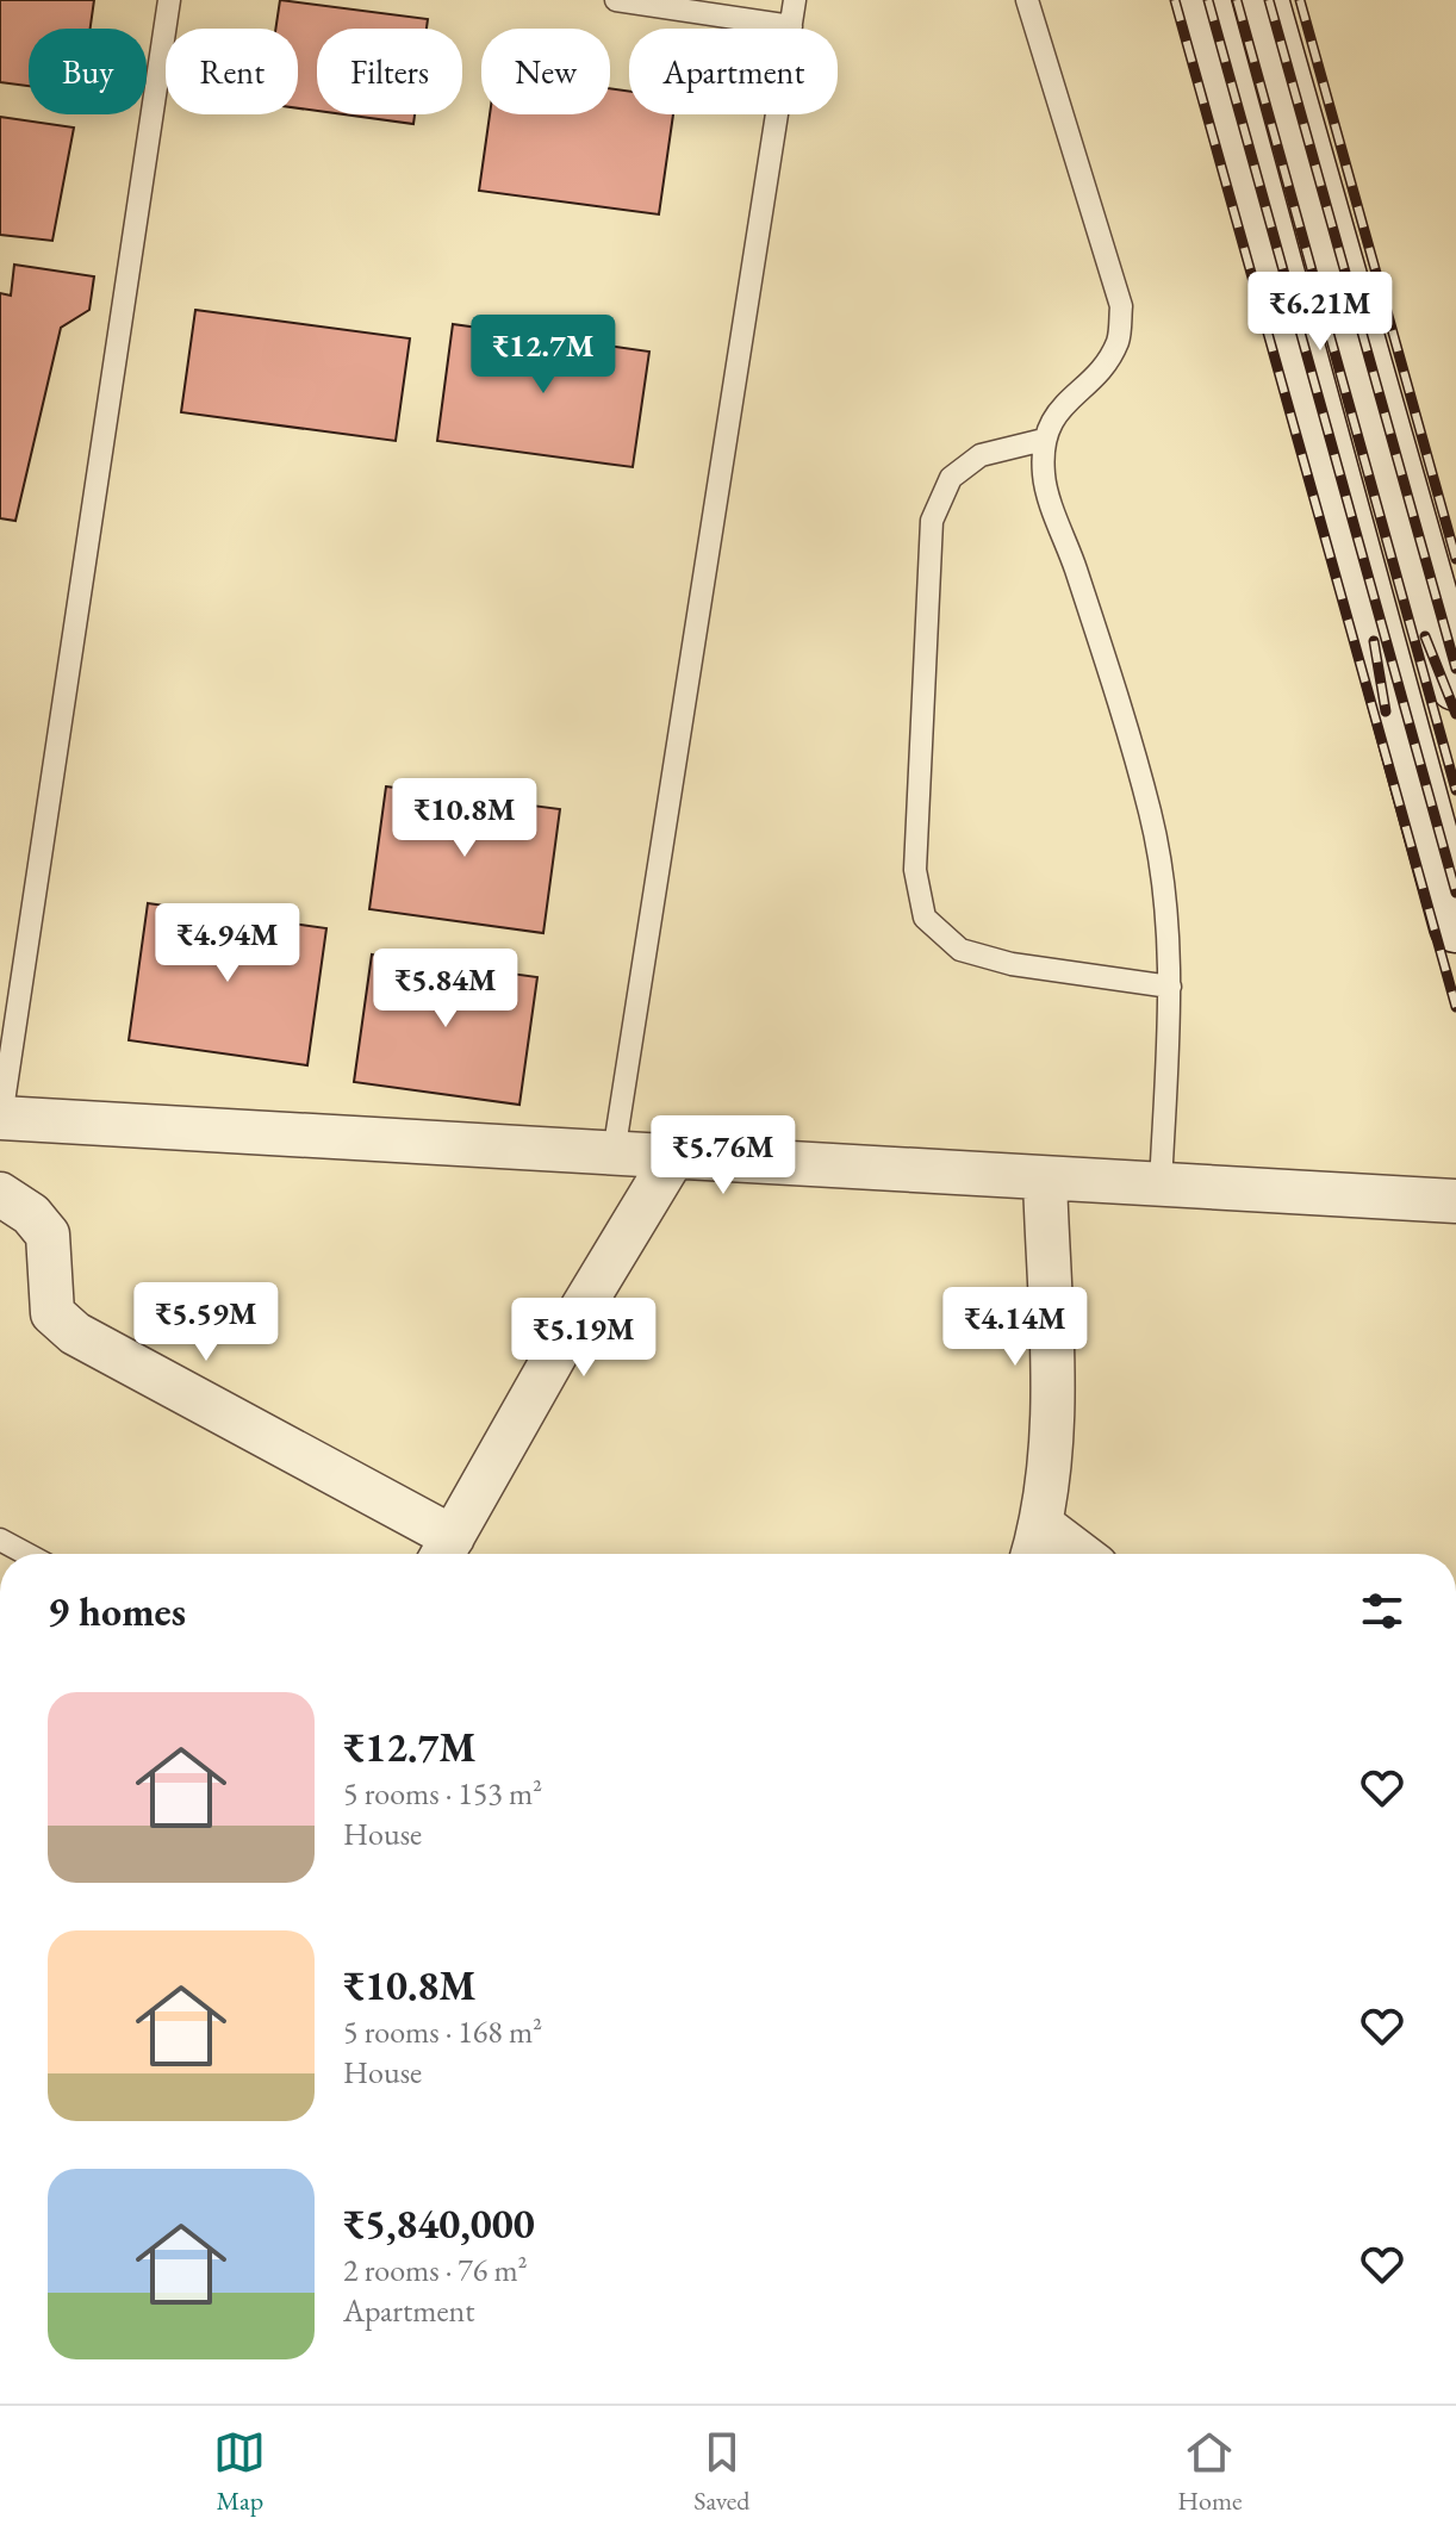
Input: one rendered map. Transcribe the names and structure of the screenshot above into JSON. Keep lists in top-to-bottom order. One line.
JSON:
{"page":{"chip":["Buy","Rent","Filters","New","Apartment"],"price":["₹6.21M","₹12.7M","₹10.8M","₹4.94M","₹5.84M","₹5.76M","₹5.59M","₹4.14M","₹5.19M"],"heading":"9 homes","list":[{"name":"₹12.7M","note":"5 rooms · 153 m² · House"},{"name":"₹10.8M","note":"5 rooms · 168 m² · House"},{"name":"₹5,840,000","note":"2 rooms · 76 m² · Apartment"}],"tabs":["Map","Saved","Home"]}}
